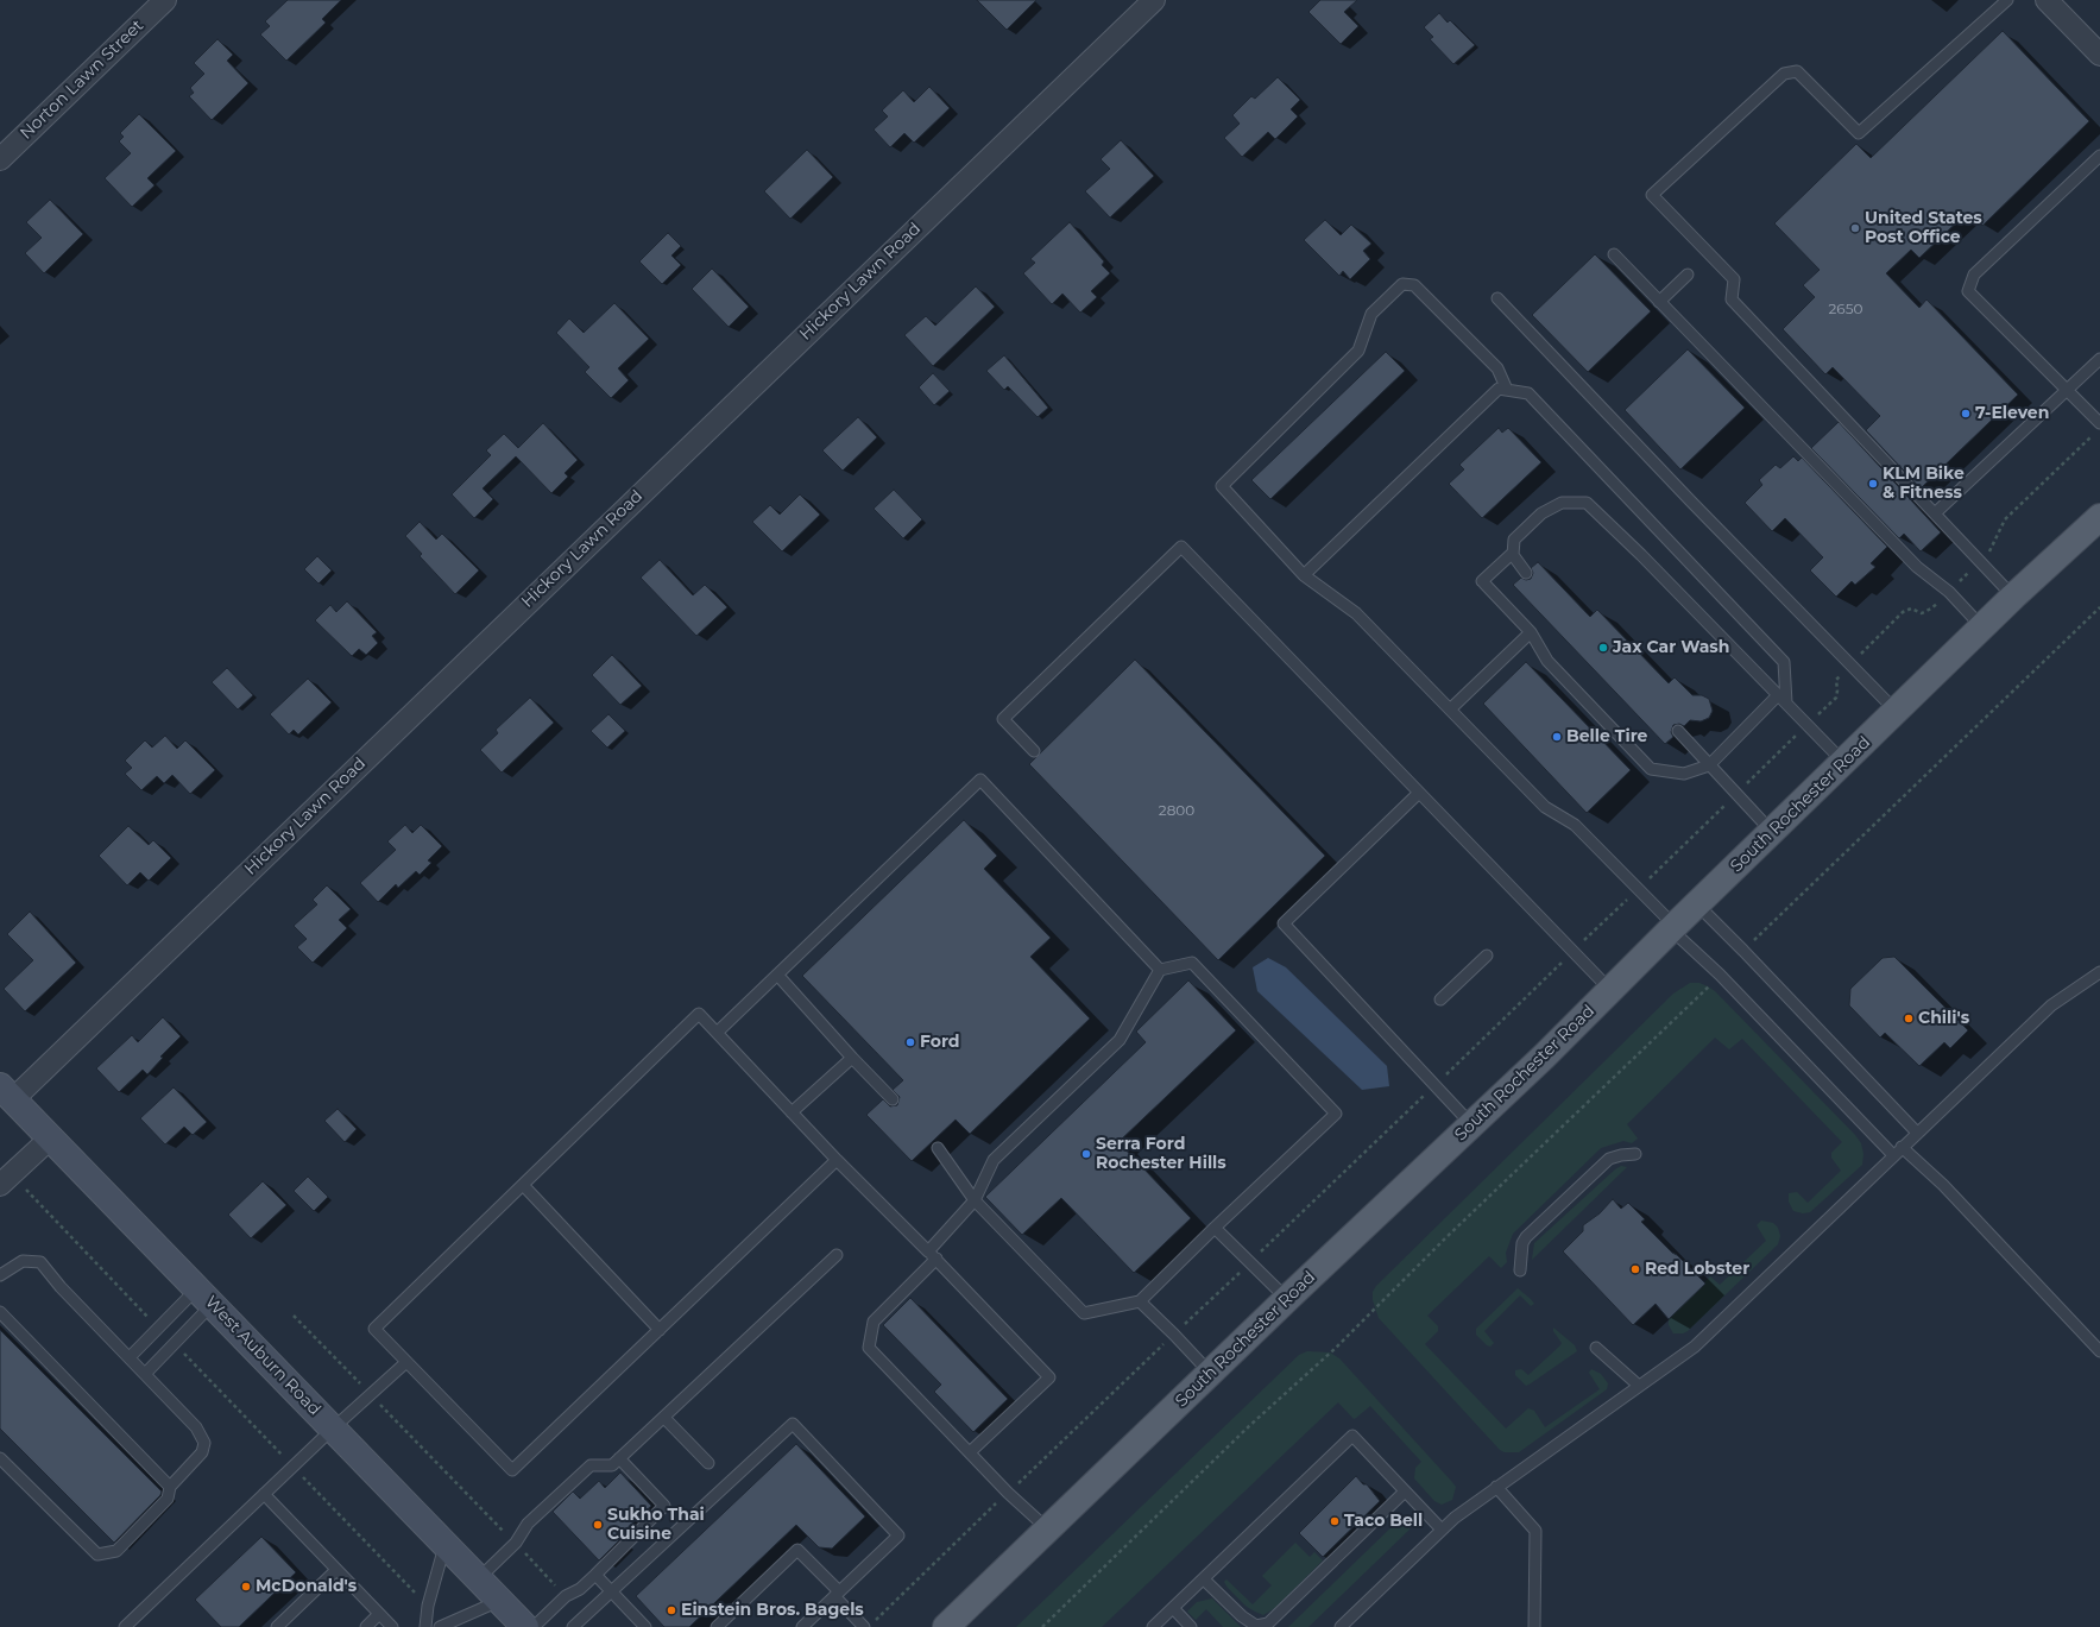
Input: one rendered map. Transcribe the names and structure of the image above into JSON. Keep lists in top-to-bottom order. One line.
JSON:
{"streets":{"main road":["South Rochester Road","West Auburn Road"],"street":["Norton Lawn Street","Hickory Lawn Road"]},"crossings":[["Hickory Lawn Road","West Auburn Road"]],"places":["United States Post Office","7-Eleven","KLM Bike & Fitness","Jax Car Wash","Belle Tire","Chili's","Ford","Serra Ford Rochester Hills","Red Lobster","Taco Bell","Sukho Thai Cuisine","McDonald's","Einstein Bros. Bagels"],"house_numbers":["2650","2800"]}
